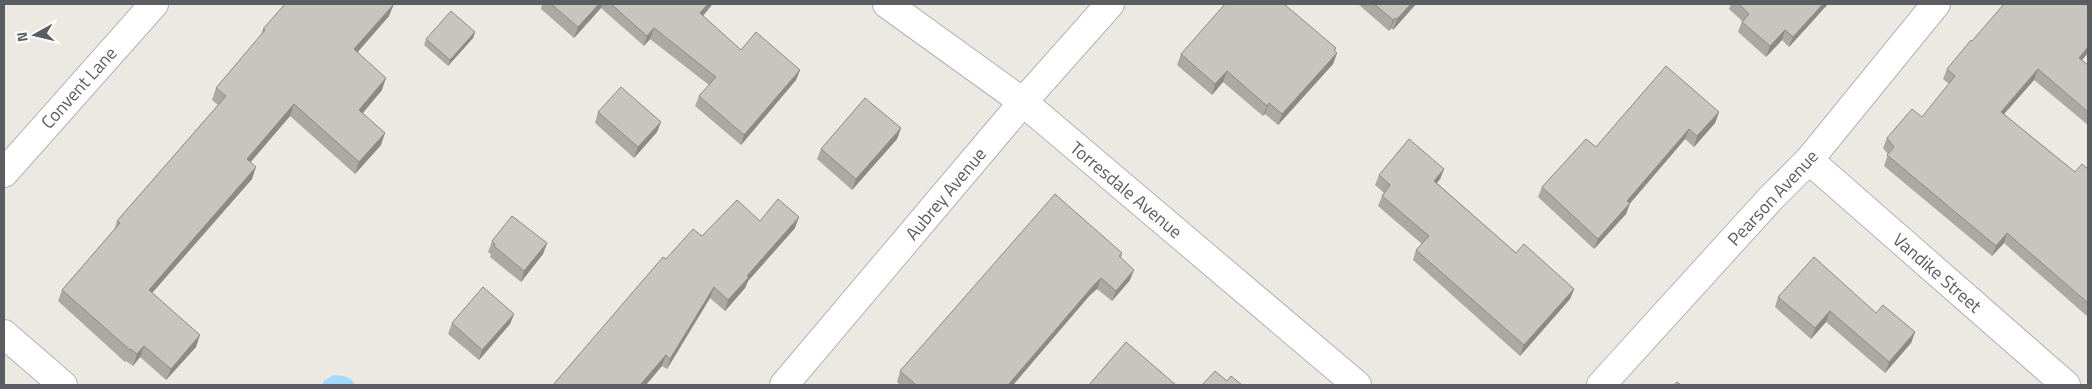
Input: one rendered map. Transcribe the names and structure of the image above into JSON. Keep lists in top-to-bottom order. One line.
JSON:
{"streets":{"street":["Convent Lane","Torresdale Avenue","Aubrey Avenue","Pearson Avenue","Vandike Street"]},"crossings":[["Torresdale Avenue","Aubrey Avenue"],["Pearson Avenue","Vandike Street"]],"north":"left"}
